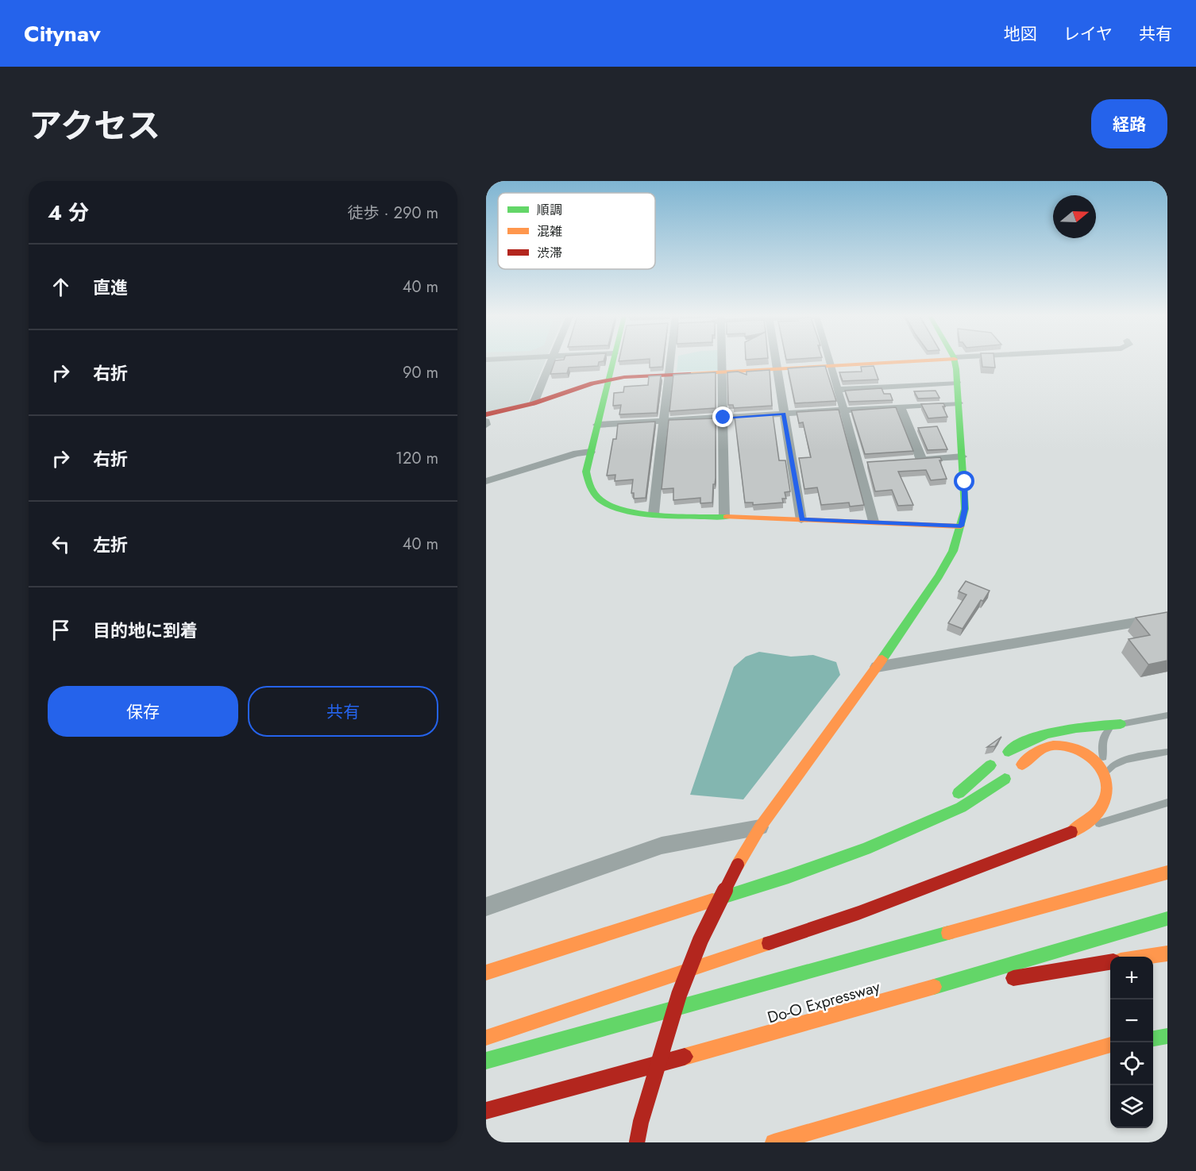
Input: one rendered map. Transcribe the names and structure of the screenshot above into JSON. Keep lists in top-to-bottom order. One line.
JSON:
{"streets":{"main road":["Do-O Expressway"]},"legend":["順調","混雑","渋滞"],"north":"right","page":{"header":"Citynav","nav":["地図","レイヤ","共有"],"title":"アクセス","buttons":["経路",["保存","共有"]],"heading":["4 分","徒歩 · 290 m"],"list":[["直進","40 m"],["右折","90 m"],["右折","120 m"],["左折","40 m"],"目的地に到着"],"map_buttons":["+","−"]}}
